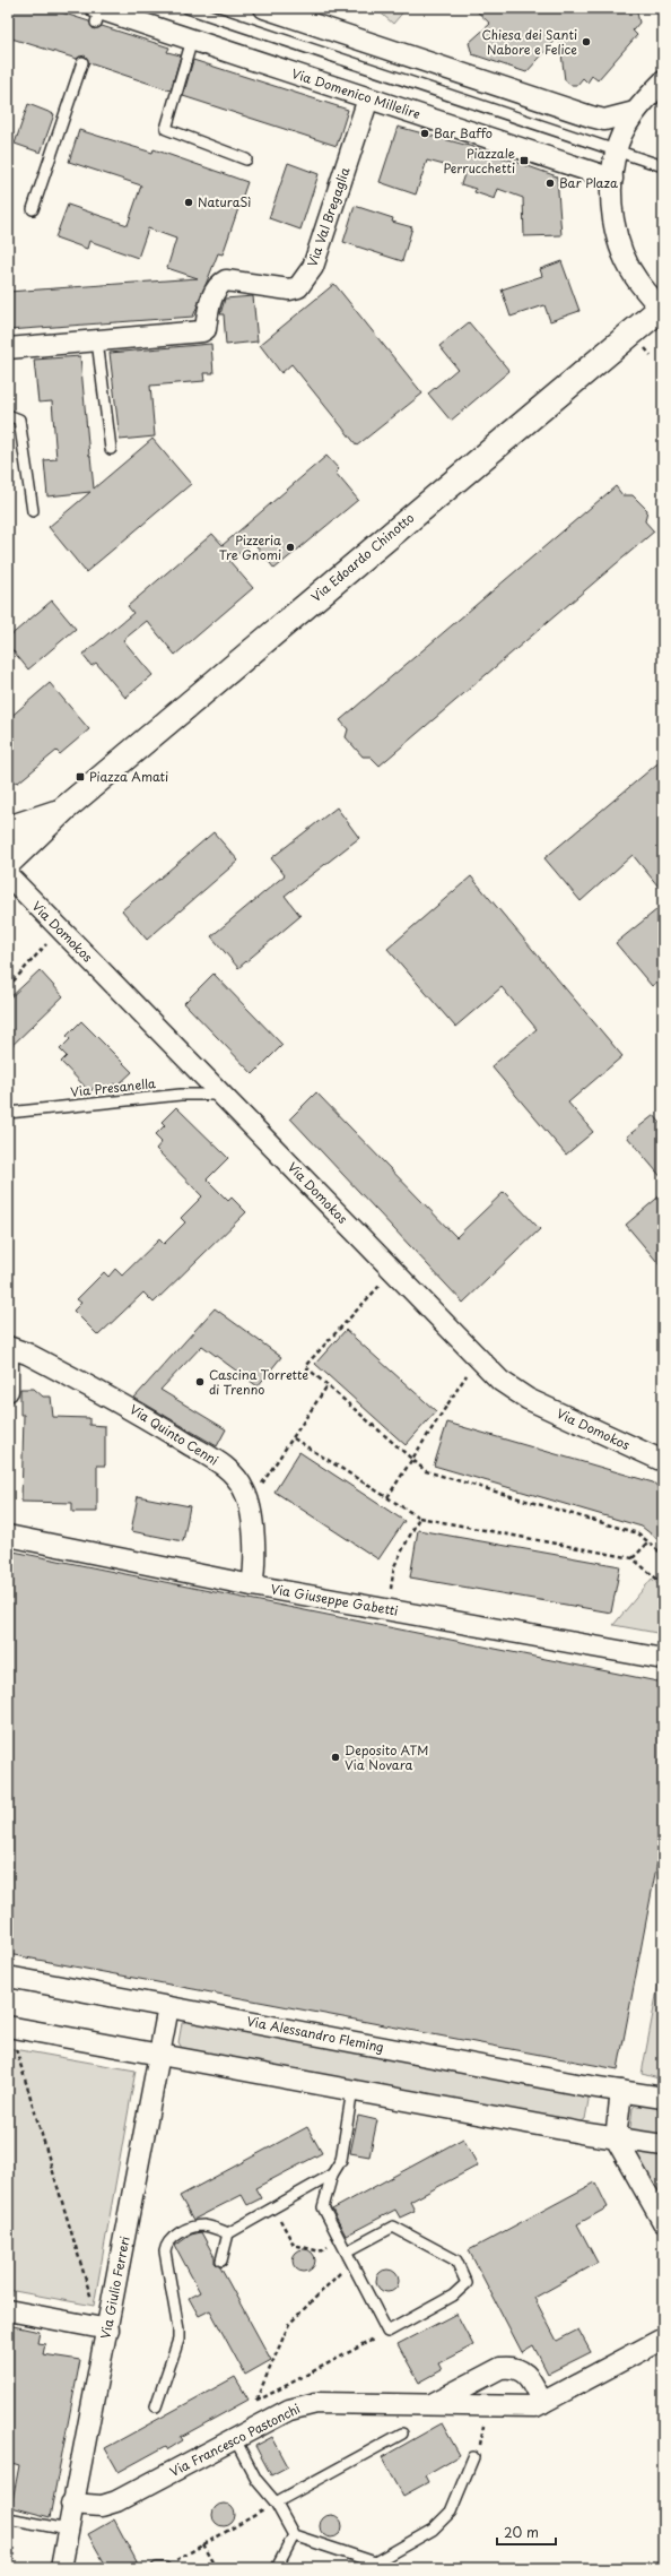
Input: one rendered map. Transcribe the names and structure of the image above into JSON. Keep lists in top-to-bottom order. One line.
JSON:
{"streets":{"street":["Via Domenico Millelire","Via Val Bregaglia","Via Edoardo Chinotto","Via Domokos","Via Quinto Cenni","Via Giuseppe Gabetti","Via Alessandro Fleming","Via Giulio Ferreri","Via Francesco Pastonchi"],"lane":["Via Presanella"]},"crossings":[["Via Domenico Millelire","Via Val Bregaglia"],["Via Domokos","Via Presanella"],["Via Quinto Cenni","Via Giuseppe Gabetti"],["Via Alessandro Fleming","Via Giulio Ferreri"],["Via Giulio Ferreri","Via Francesco Pastonchi"]],"places":{"other":["Chiesa dei Santi Nabore e Felice","Bar Baffo","Bar Plaza","NaturaSì","Pizzeria Tre Gnomi","Cascina Torrette di Trenno","Deposito ATM Via Novara"],"transit":["Piazzale Perrucchetti","Piazza Amati"]},"scale_bar":"20 m"}
